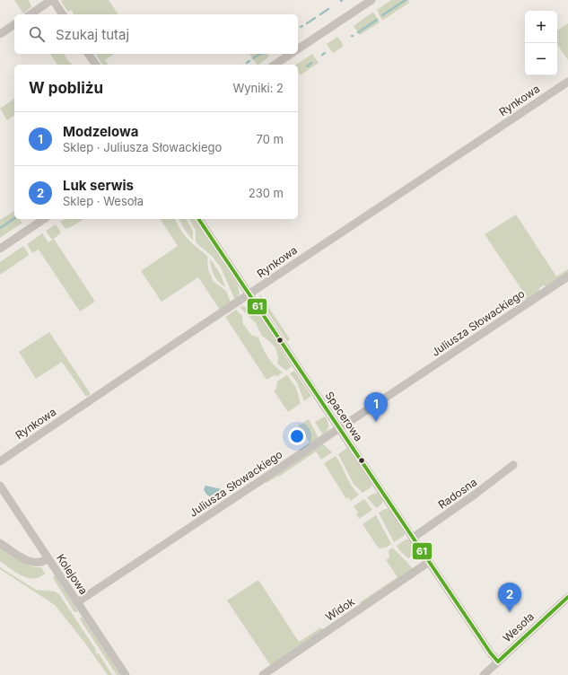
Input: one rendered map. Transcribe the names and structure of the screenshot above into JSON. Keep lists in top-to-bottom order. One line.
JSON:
{"streets":{"street":["Rynkowa","Juliusza Słowackiego","Spacerowa","Radosna","Kolejowa","Widok","Wesoła"]},"crossings":[["Rynkowa","Spacerowa"],["Juliusza Słowackiego","Spacerowa"],["Juliusza Słowackiego","Kolejowa"],["Spacerowa","Radosna"],["Spacerowa","Widok"],["Spacerowa","Wesoła"]],"lines":["transit line 61"],"page":{"map_buttons":["+","−"],"search":"Szukaj tutaj","heading":["W pobliżu","Wyniki: 2"],"list":[{"mark":"1","name":"Modzelowa","note":"Sklep · Juliusza Słowackiego","value":"70 m"},{"mark":"2","name":"Luk serwis","note":"Sklep · Wesoła","value":"230 m"}],"pins":["1","2"]}}
